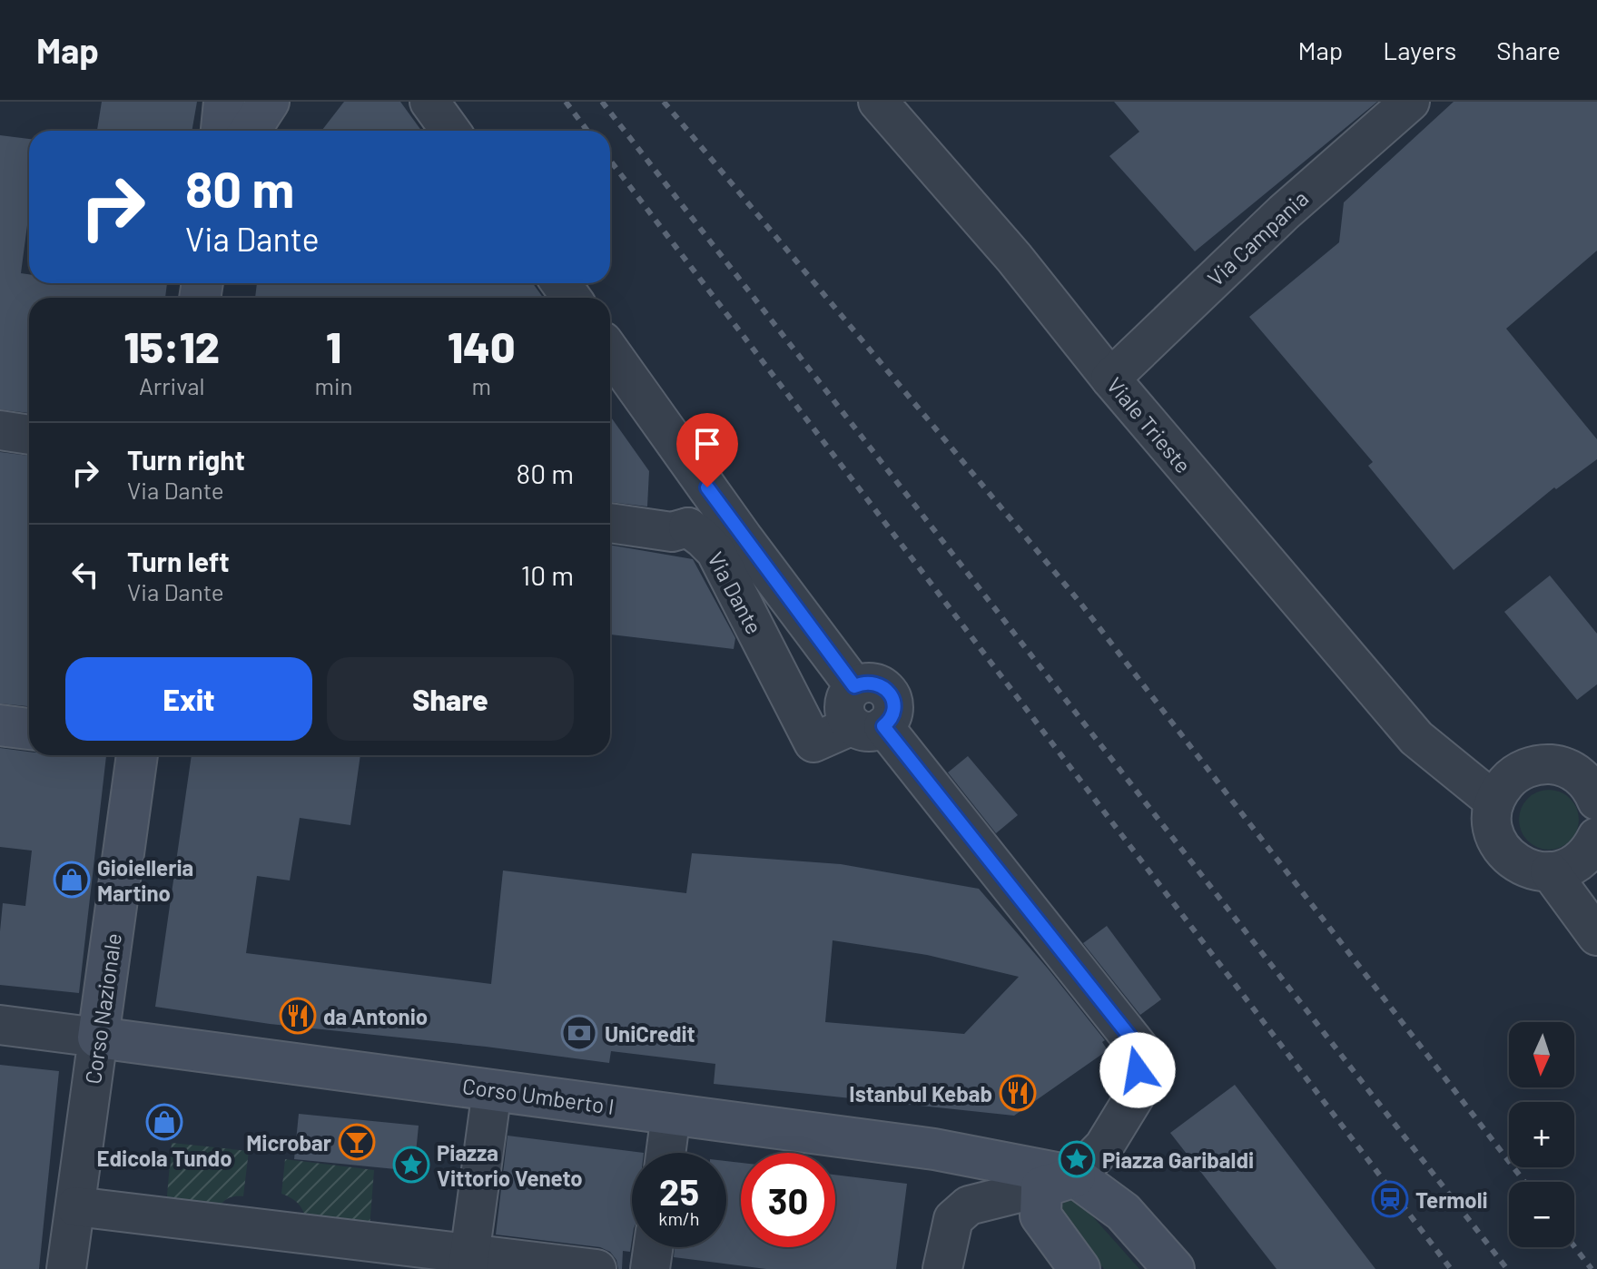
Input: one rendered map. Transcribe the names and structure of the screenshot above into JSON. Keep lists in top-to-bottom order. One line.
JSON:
{"streets":{"street":["Via Campania","Viale Trieste","Via Dante","Corso Nazionale","Corso Umberto I"]},"crossings":[["Via Campania","Viale Trieste"],["Corso Nazionale","Corso Umberto I"]],"places":{"shop":["Gioielleria Martino","Edicola Tundo"],"restaurant":["da Antonio","Istanbul Kebab"],"bank":["UniCredit"],"bar":["Microbar"],"place":["Piazza Garibaldi","Piazza Vittorio Veneto"],"station":["Termoli"]},"north":"bottom","page":{"header":"Map","nav":["Map","Layers","Share"],"turn":["80 m","Via Dante"],"eta":["15:12","Arrival","1","min","140","m"],"list":[{"name":"Turn right","note":"Via Dante","value":"80 m"},{"name":"Turn left","note":"Via Dante","value":"10 m"}],"buttons":["Exit","Share"],"map_buttons":["+","−"],"speed":"25 km/h","limit":"30"}}
